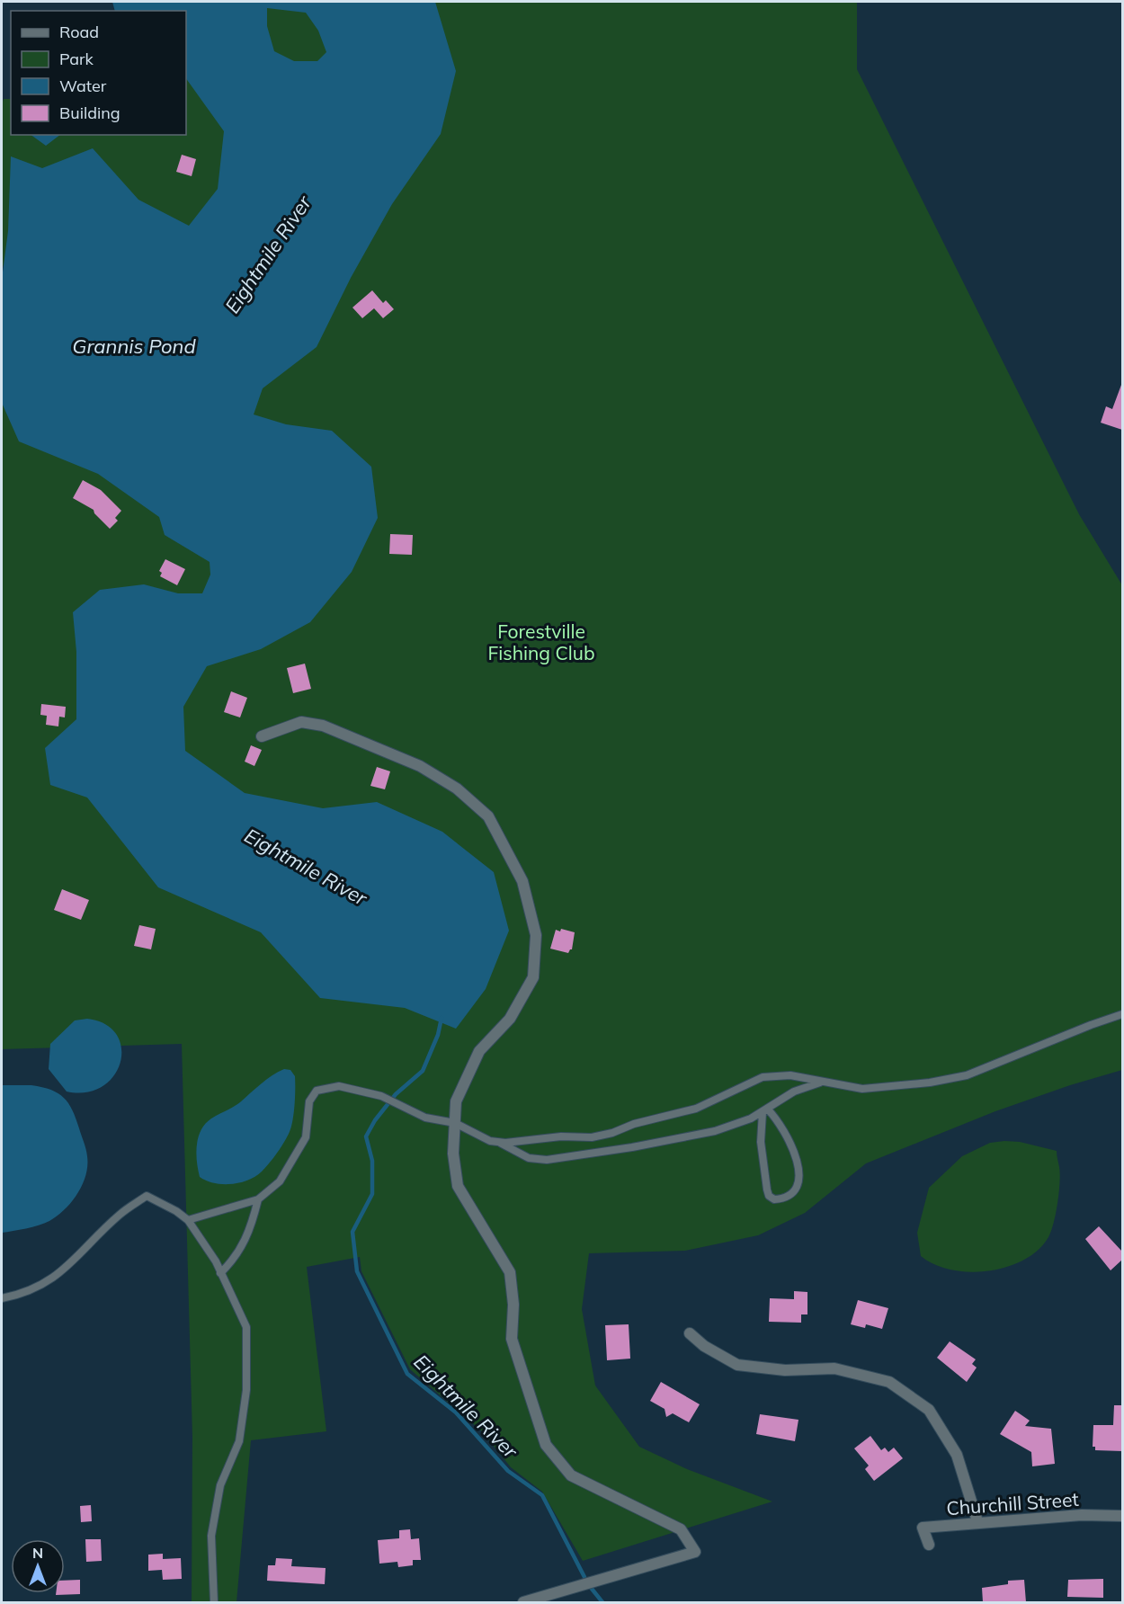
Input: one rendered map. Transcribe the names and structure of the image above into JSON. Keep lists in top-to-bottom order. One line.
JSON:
{"streets":{"street":["Churchill Street"]},"water":["Eightmile River","Grannis Pond"],"parks":["Forestville Fishing Club"],"legend":["Road","Park","Water","Building"],"north":"top"}
